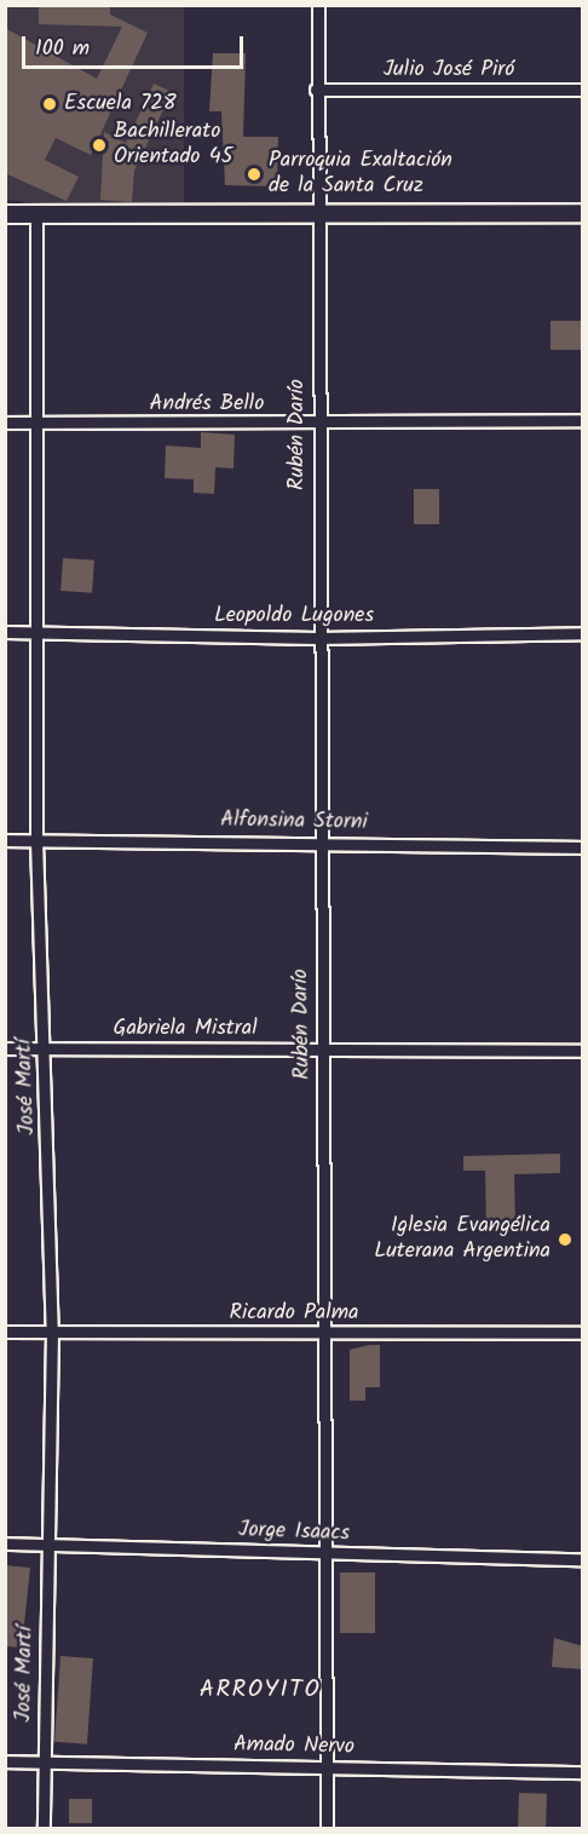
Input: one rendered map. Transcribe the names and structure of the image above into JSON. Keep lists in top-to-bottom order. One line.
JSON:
{"streets":{"street":["Julio José Piró","Andrés Bello","Rubén Darío","Leopoldo Lugones","Alfonsina Storni","Gabriela Mistral","José Martí","Ricardo Palma","Jorge Isaacs","Amado Nervo"]},"crossings":[["Julio José Piró","Rubén Darío"],["Andrés Bello","Rubén Darío"],["Andrés Bello","José Martí"],["Rubén Darío","Leopoldo Lugones"],["Rubén Darío","Alfonsina Storni"],["Rubén Darío","Gabriela Mistral"],["Rubén Darío","Ricardo Palma"],["Rubén Darío","Jorge Isaacs"],["Rubén Darío","Amado Nervo"],["Leopoldo Lugones","José Martí"],["Alfonsina Storni","José Martí"],["Gabriela Mistral","José Martí"],["José Martí","Ricardo Palma"],["José Martí","Jorge Isaacs"],["José Martí","Amado Nervo"]],"districts":["ARROYITO"],"places":["Escuela 728","Bachillerato Orientado 45","Parroquia Exaltación de la Santa Cruz","Iglesia Evangélica Luterana Argentina"],"scale_bar":"100 m"}
